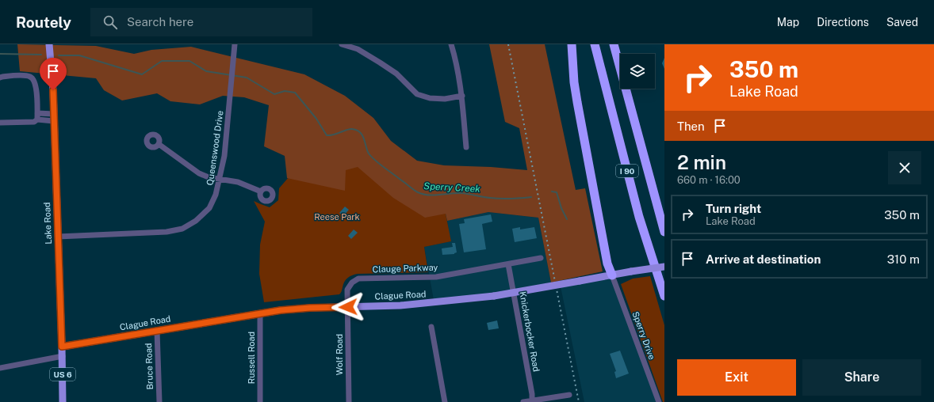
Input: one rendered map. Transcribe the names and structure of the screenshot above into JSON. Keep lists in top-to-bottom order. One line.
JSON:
{"streets":{"highway":["I 90"],"main road":["Lake Road","Clague Road","US 6"],"street":["Queenswood Drive","Clauge Parkway","Knickerbocker Road","Sperry Drive","Wolf Road","Russell Road","Bruce Road"]},"crossings":[["Queenswood Drive","Lake Road"],["Lake Road","Clague Road"],["Clauge Parkway","Clague Road"],["Clauge Parkway","Knickerbocker Road"],["Clauge Parkway","Wolf Road"],["Clague Road","Sperry Drive"],["Clague Road","Wolf Road"],["Clague Road","Russell Road"],["Clague Road","Bruce Road"]],"water":["Sperry Creek"],"parks":["Reese Park"],"page":{"header":"Routely","search":"Search here","nav":["Map","Directions","Saved"],"turn":["350 m","Lake Road"],"then":"Then","heading":["2 min","660 m · 16:00"],"list":[{"name":"Turn right","note":"Lake Road","value":"350 m"},{"name":"Arrive at destination","value":"310 m"}],"buttons":["Exit","Share"]}}
